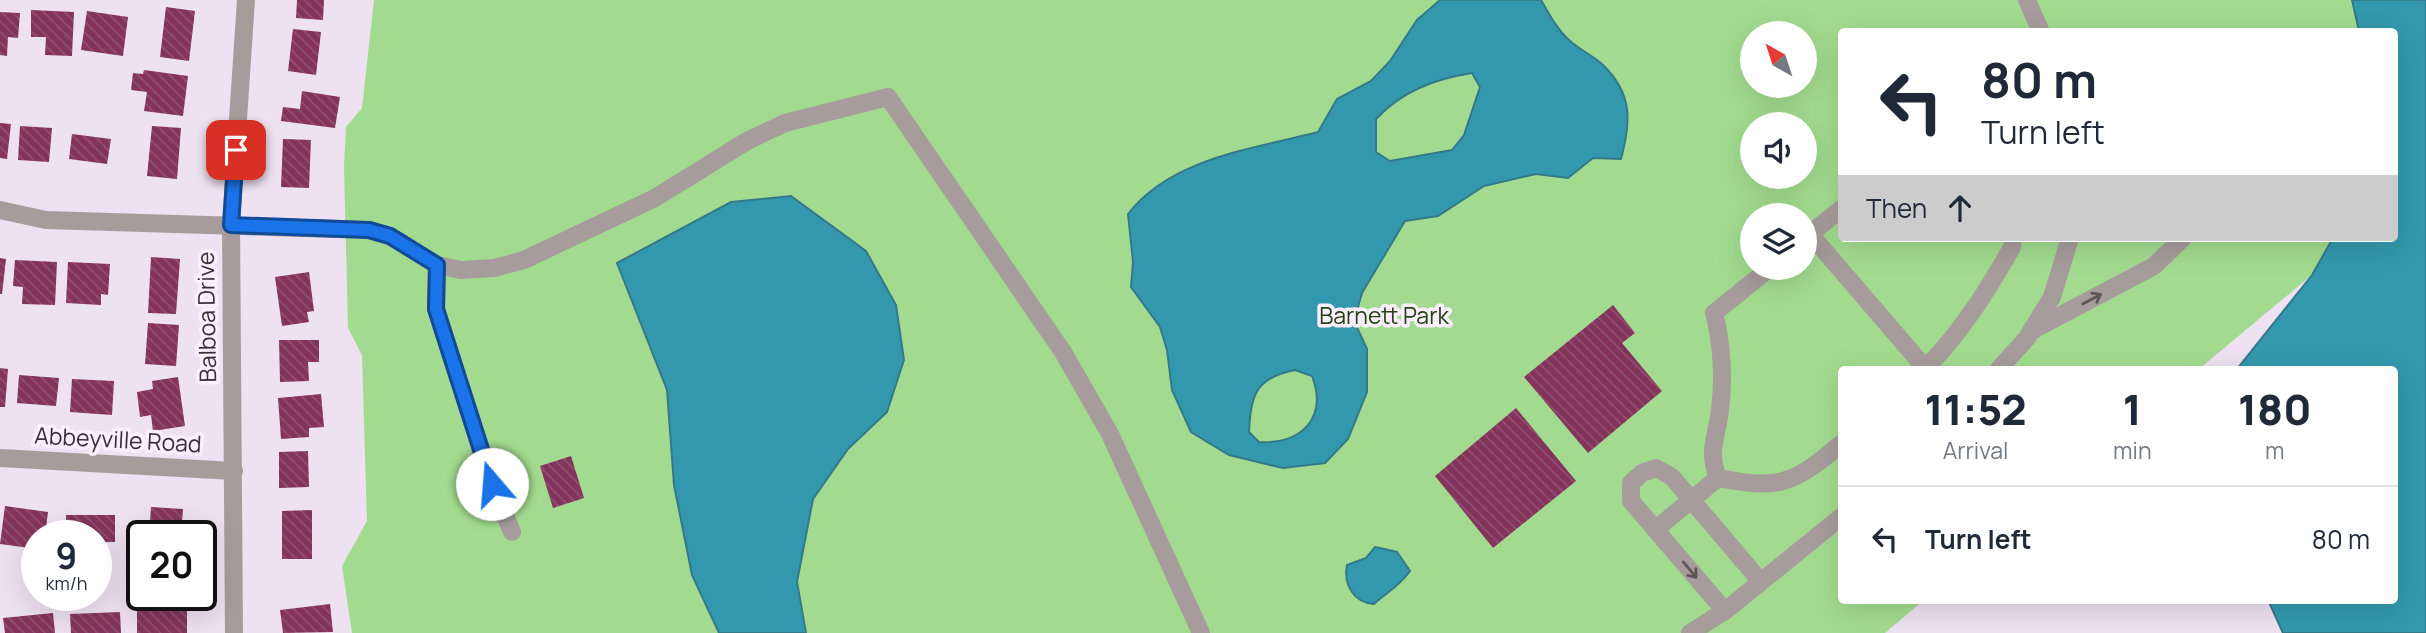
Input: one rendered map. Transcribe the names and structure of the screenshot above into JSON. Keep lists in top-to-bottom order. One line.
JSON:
{"streets":{"street":["Balboa Drive","Abbeyville Road"]},"crossings":[["Balboa Drive","Abbeyville Road"]],"parks":["Barnett Park"],"north":"top left","page":{"turn":["80 m","Turn left"],"then":"Then","eta":["11:52","Arrival","1","min","180","m"],"list":[{"name":"Turn left","value":"80 m"}],"speed":"9 km/h","limit":"20"}}
